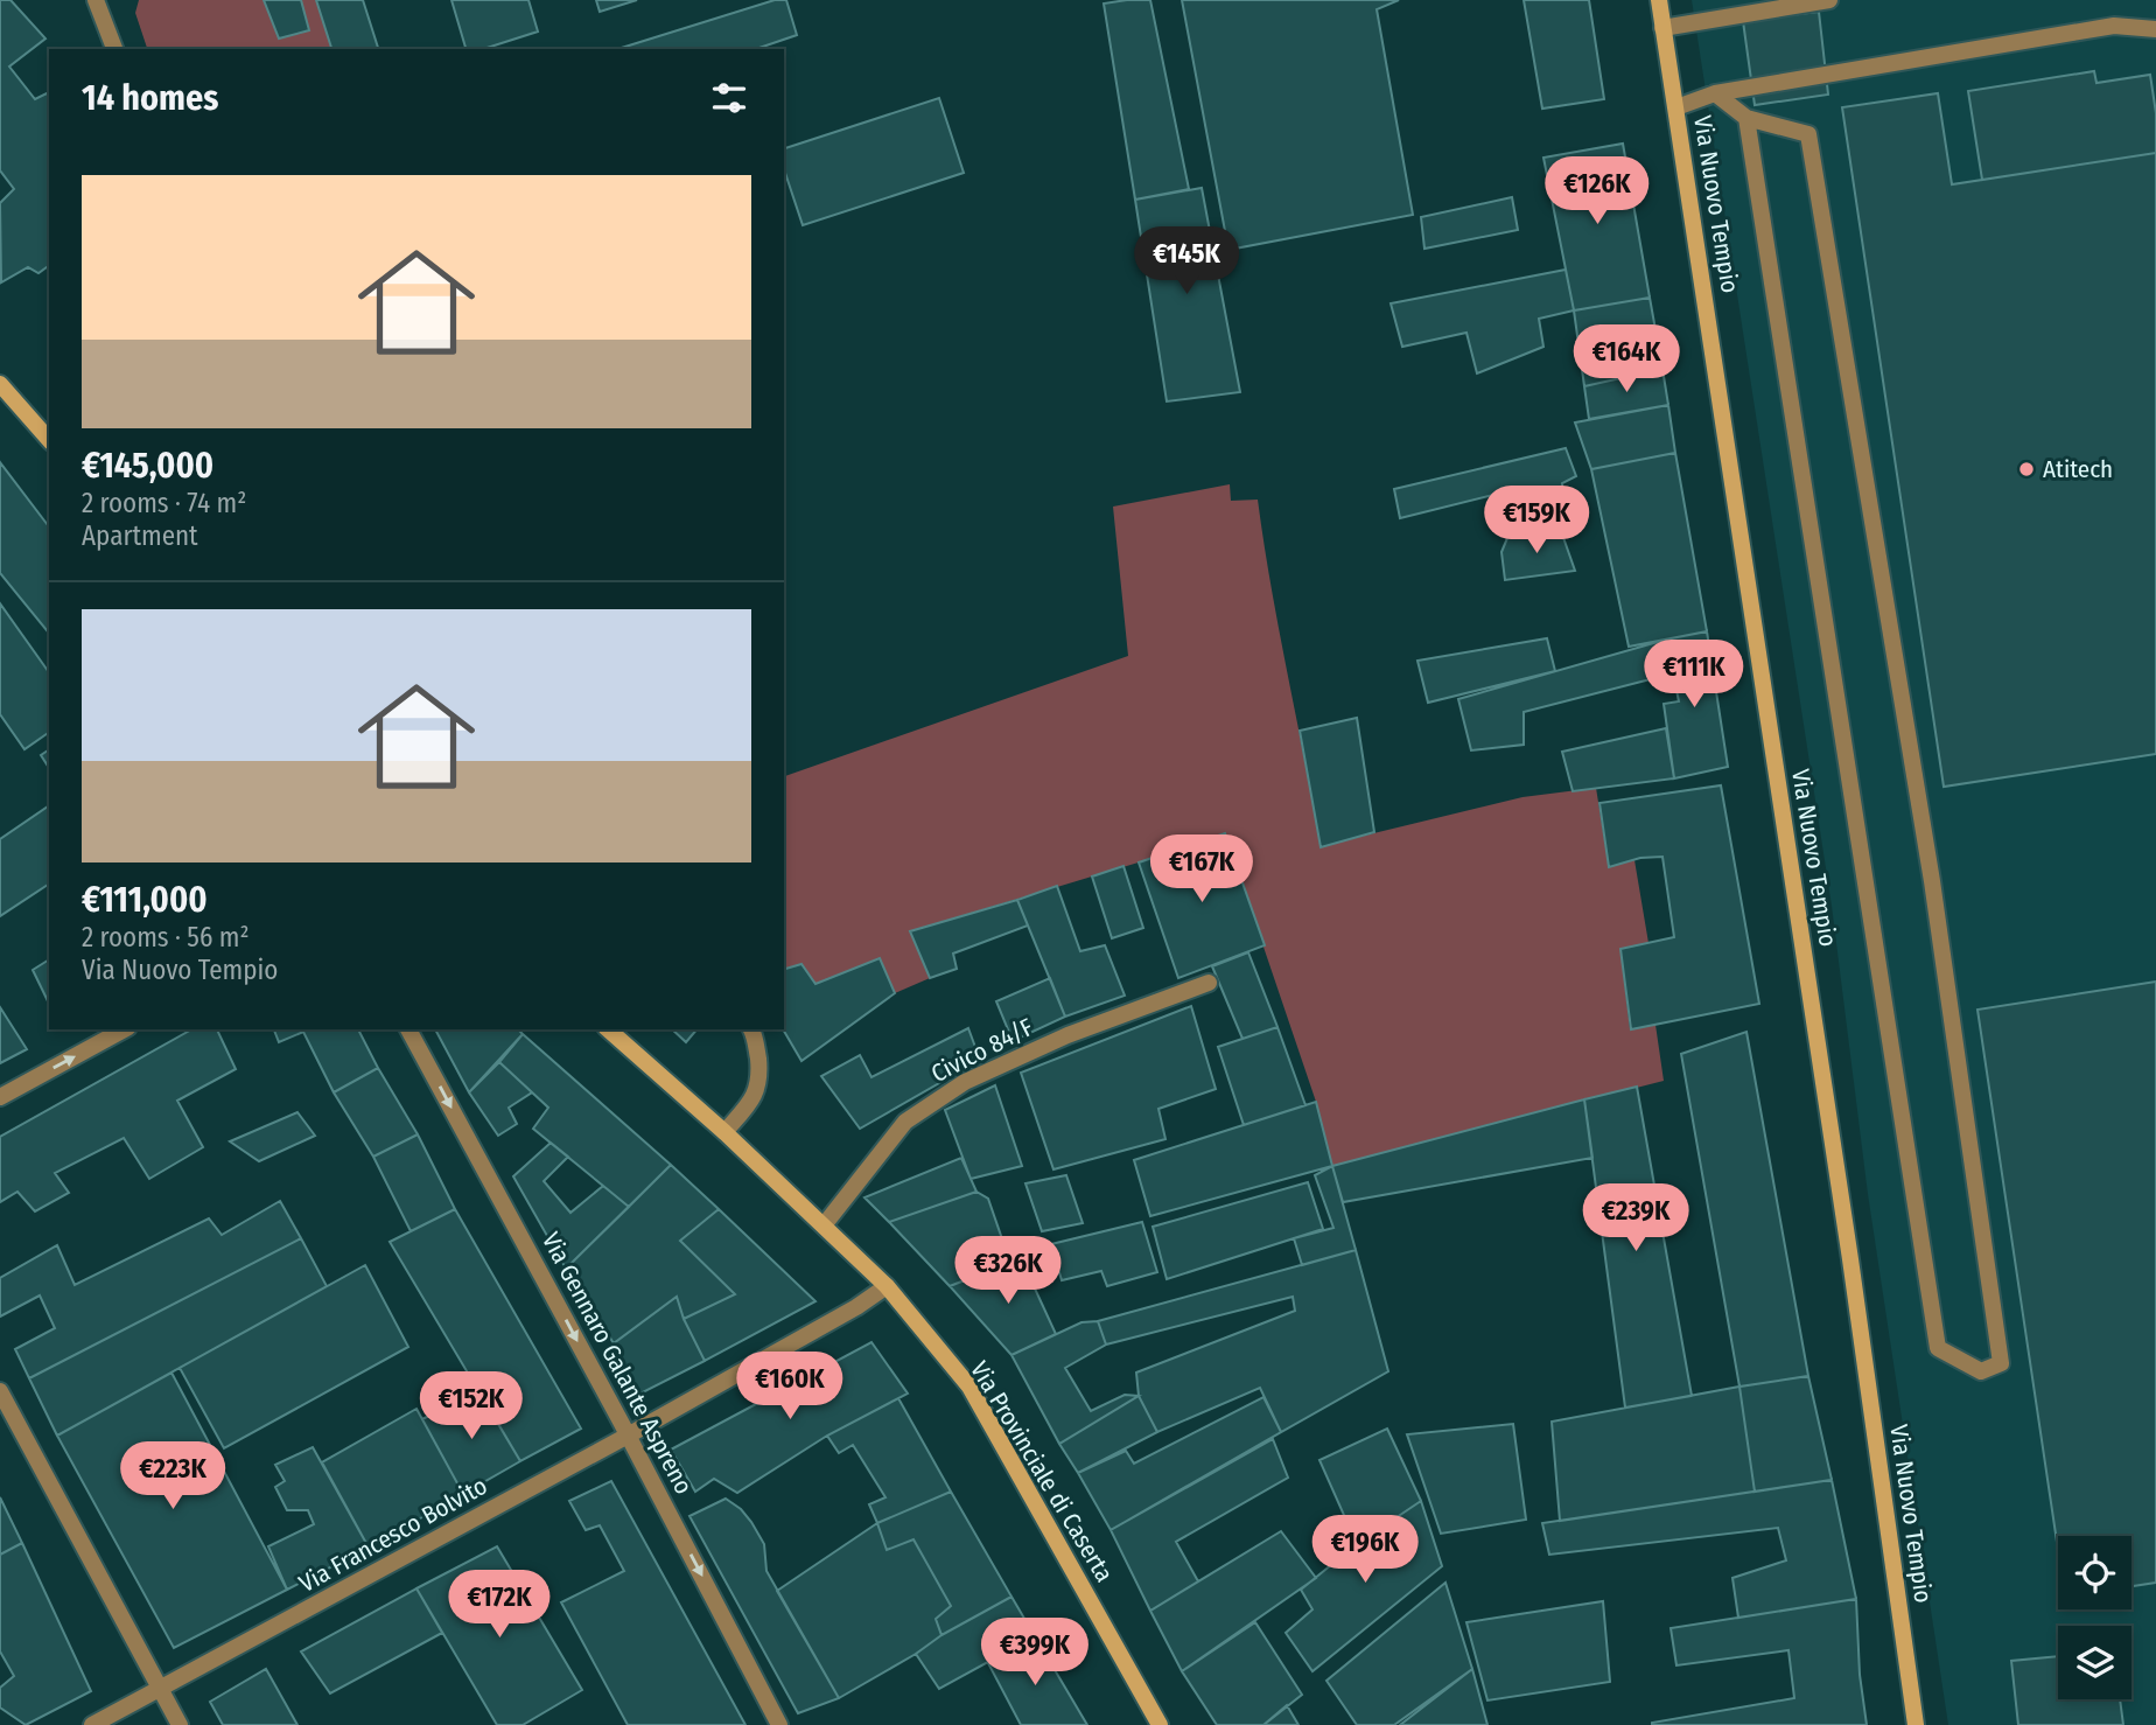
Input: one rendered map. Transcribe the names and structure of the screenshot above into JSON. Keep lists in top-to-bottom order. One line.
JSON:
{"streets":{"street":["Via Nuovo Tempio","Civico 84/F","Via Gennaro Galante Aspreno","Via Provinciale di Caserta","Via Francesco Bolvito"]},"crossings":[["Civico 84/F","Via Provinciale di Caserta"],["Via Gennaro Galante Aspreno","Via Francesco Bolvito"],["Via Provinciale di Caserta","Via Francesco Bolvito"]],"one_way":["Via Gennaro Galante Aspreno"],"places":["Atitech"],"page":{"heading":"14 homes","list":[{"name":"€145,000","note":"2 rooms · 74 m² · Apartment"},{"name":"€111,000","note":"2 rooms · 56 m² · Via Nuovo Tempio"}],"price":["€126K","€145K","€164K","€159K","€111K","€167K","€239K","€326K","€160K","€152K","€223K","€196K","€172K","€399K"]}}
